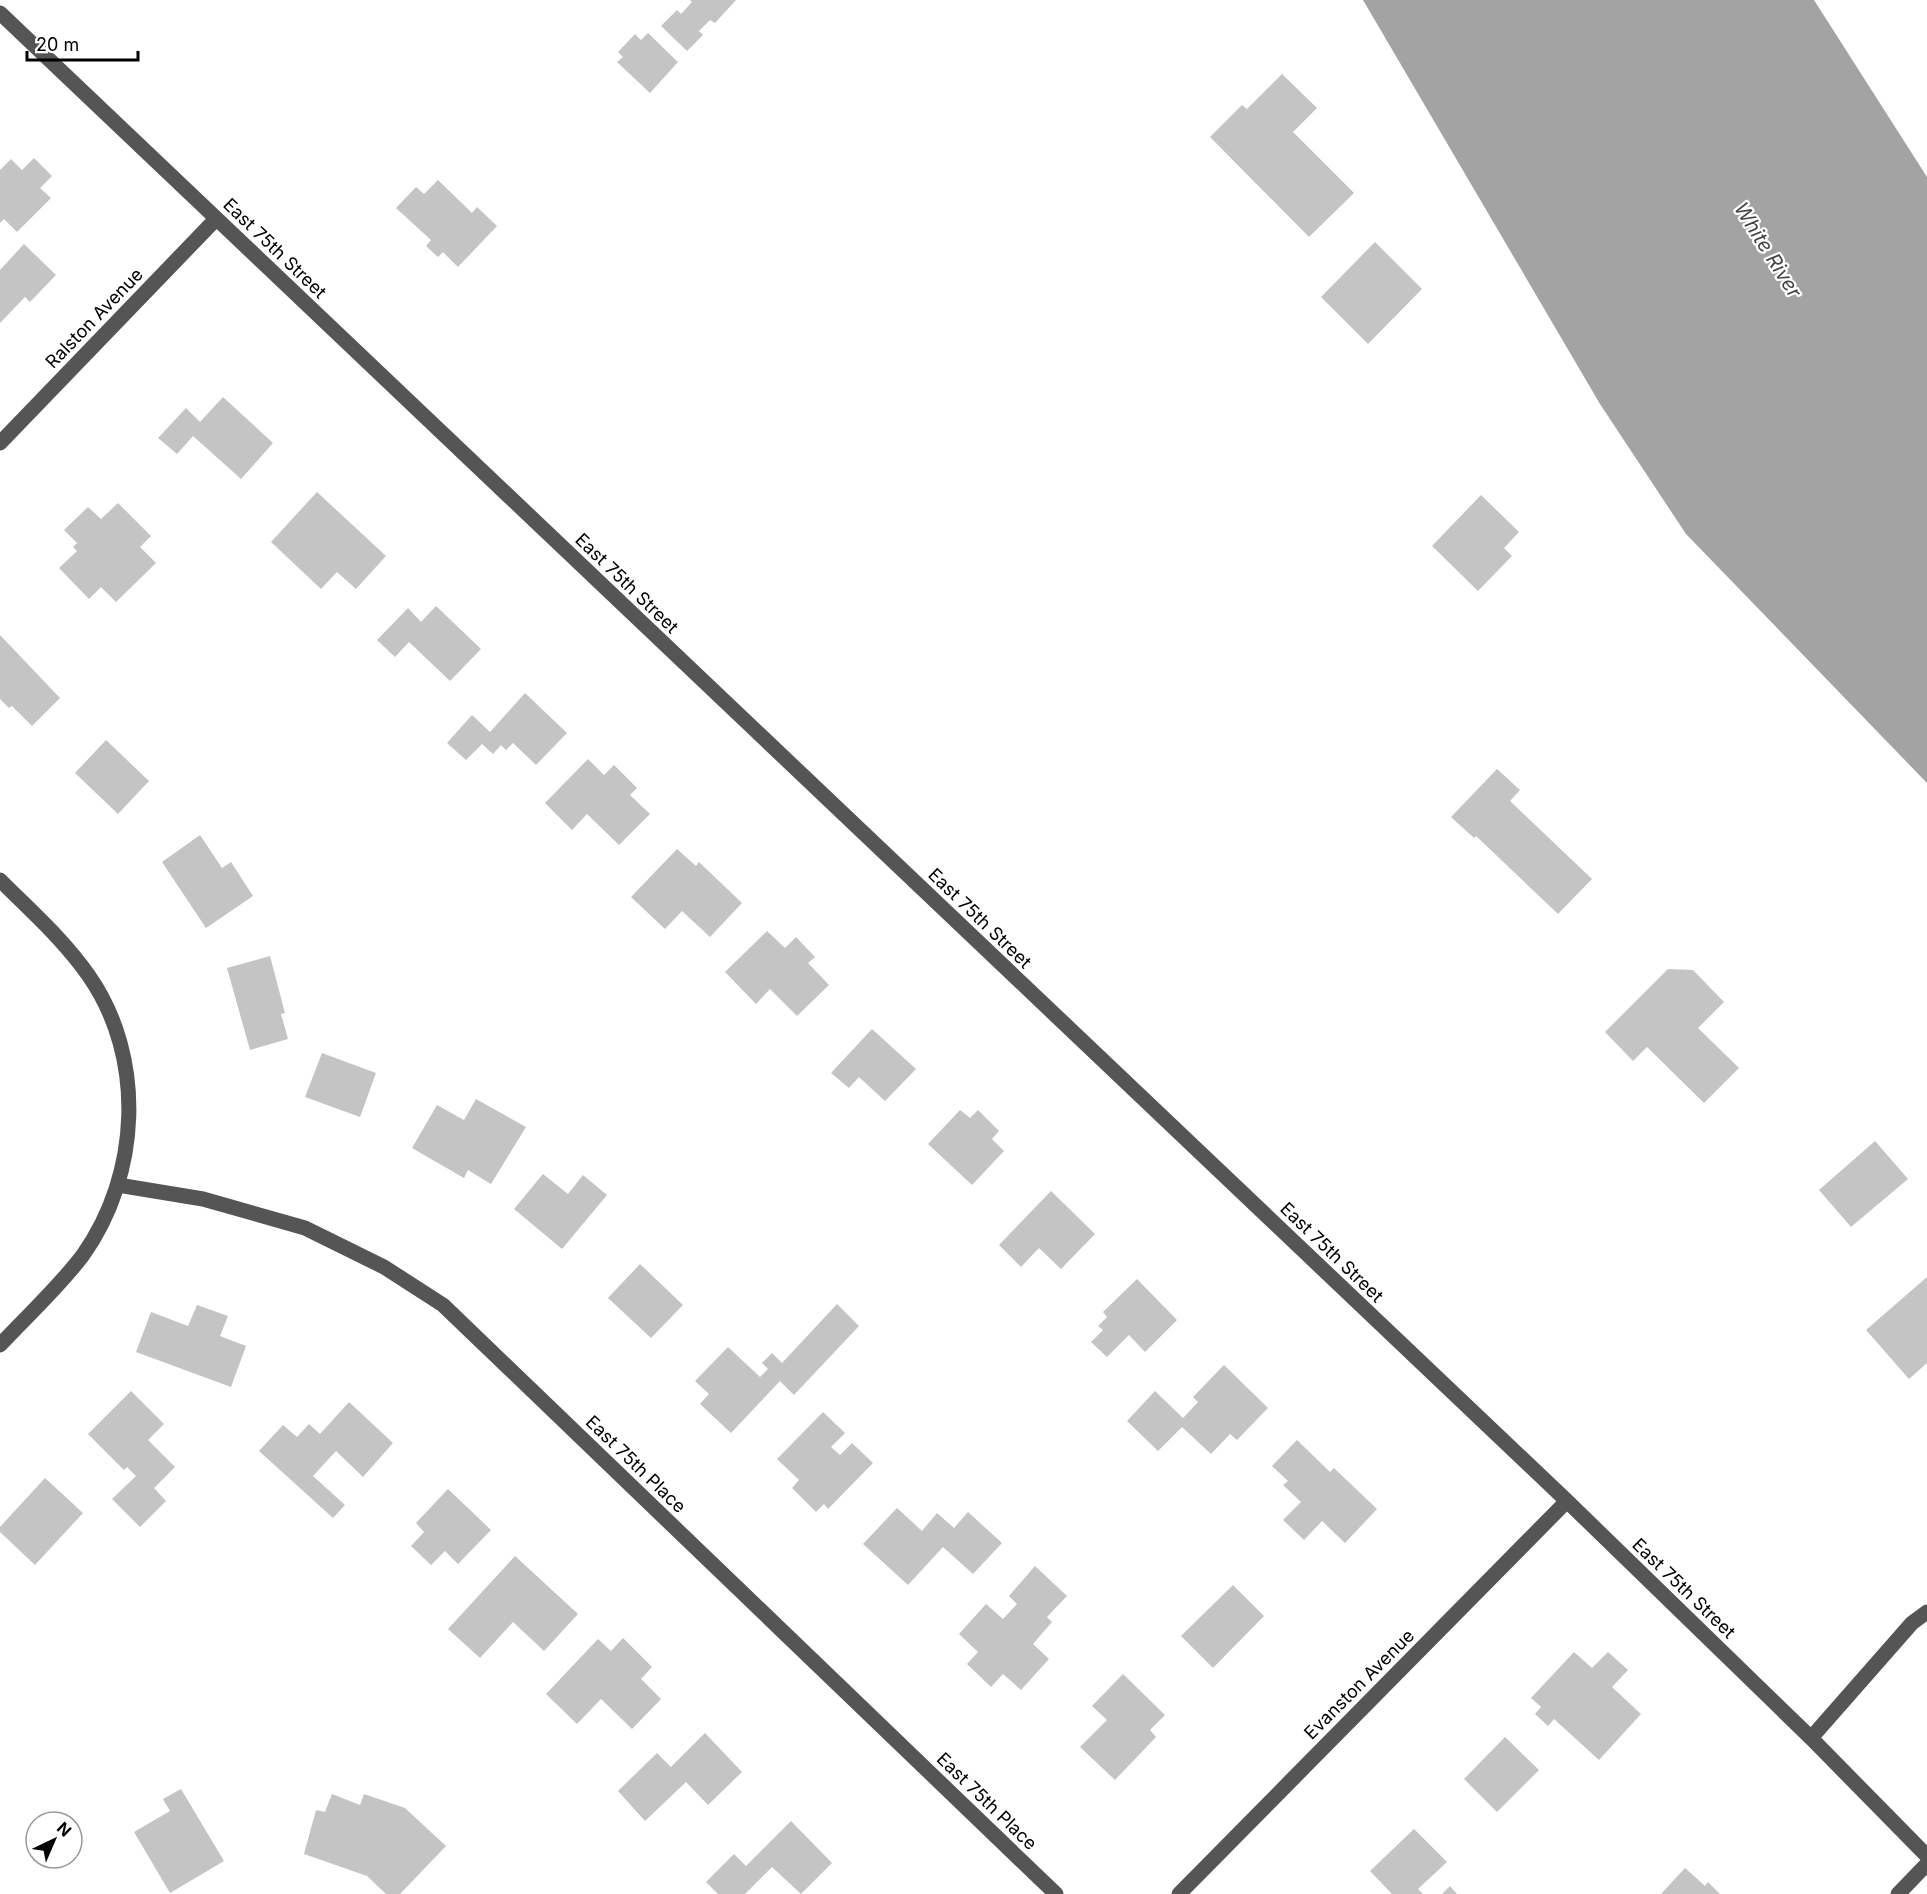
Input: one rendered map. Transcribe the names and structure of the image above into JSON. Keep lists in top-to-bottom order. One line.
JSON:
{"streets":{"street":["East 75th Street","Ralston Avenue","East 75th Place","Evanston Avenue"]},"crossings":[["East 75th Street","Ralston Avenue"],["East 75th Street","Evanston Avenue"]],"water":["White River"],"scale_bar":"20 m","north":"top right"}
